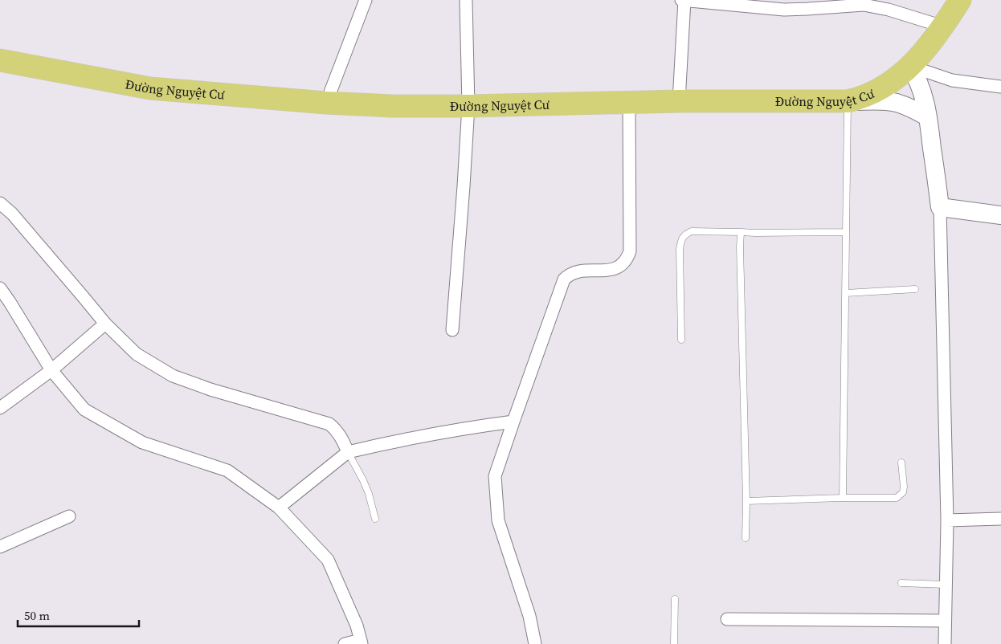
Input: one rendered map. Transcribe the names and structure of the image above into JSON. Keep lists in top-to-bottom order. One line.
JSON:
{"streets":{"highway":["Đường Nguyệt Cư"]},"scale_bar":"50 m"}
